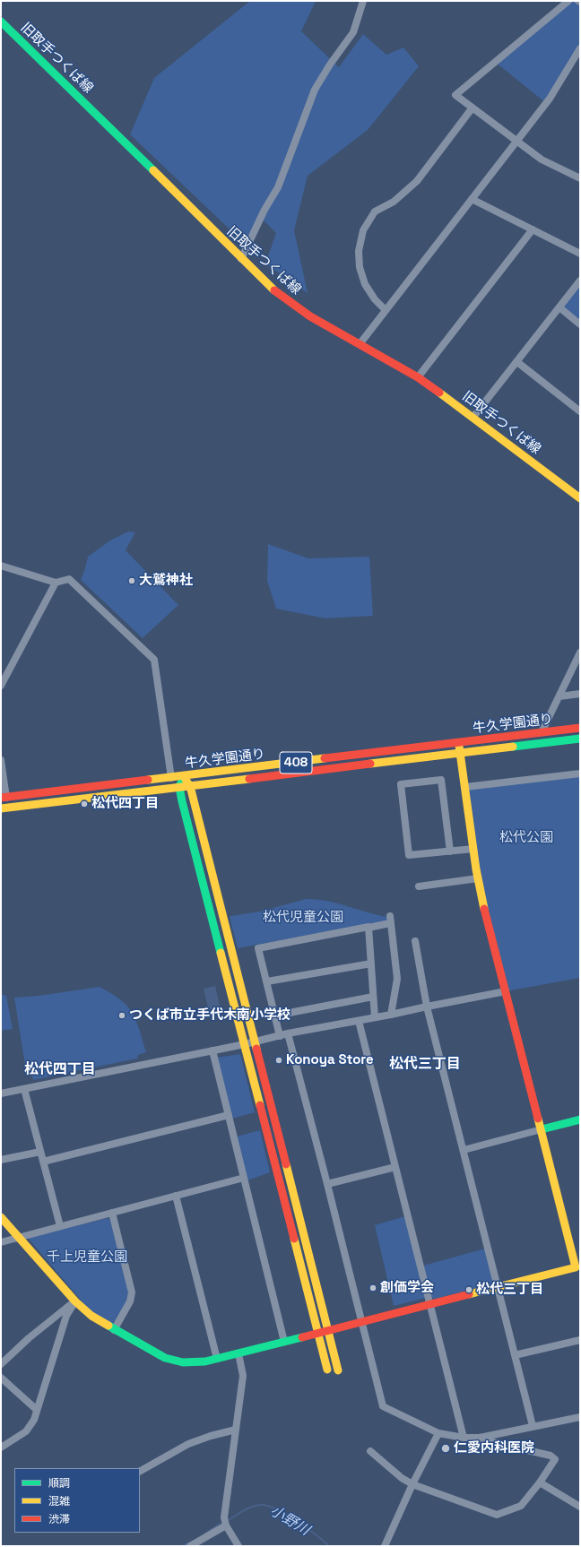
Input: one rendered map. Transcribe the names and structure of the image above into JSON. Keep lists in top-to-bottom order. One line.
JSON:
{"streets":{"main road":["旧取手つくば線","牛久学園通り","408"]},"districts":["松代三丁目","松代四丁目"],"water":["小野川"],"parks":["松代公園","松代児童公園","千上児童公園"],"places":["大鷲神社","松代四丁目","つくば市立手代木南小学校","Konoya Store","創価学会","松代三丁目","仁愛内科医院"],"legend":["順調","混雑","渋滞"]}
